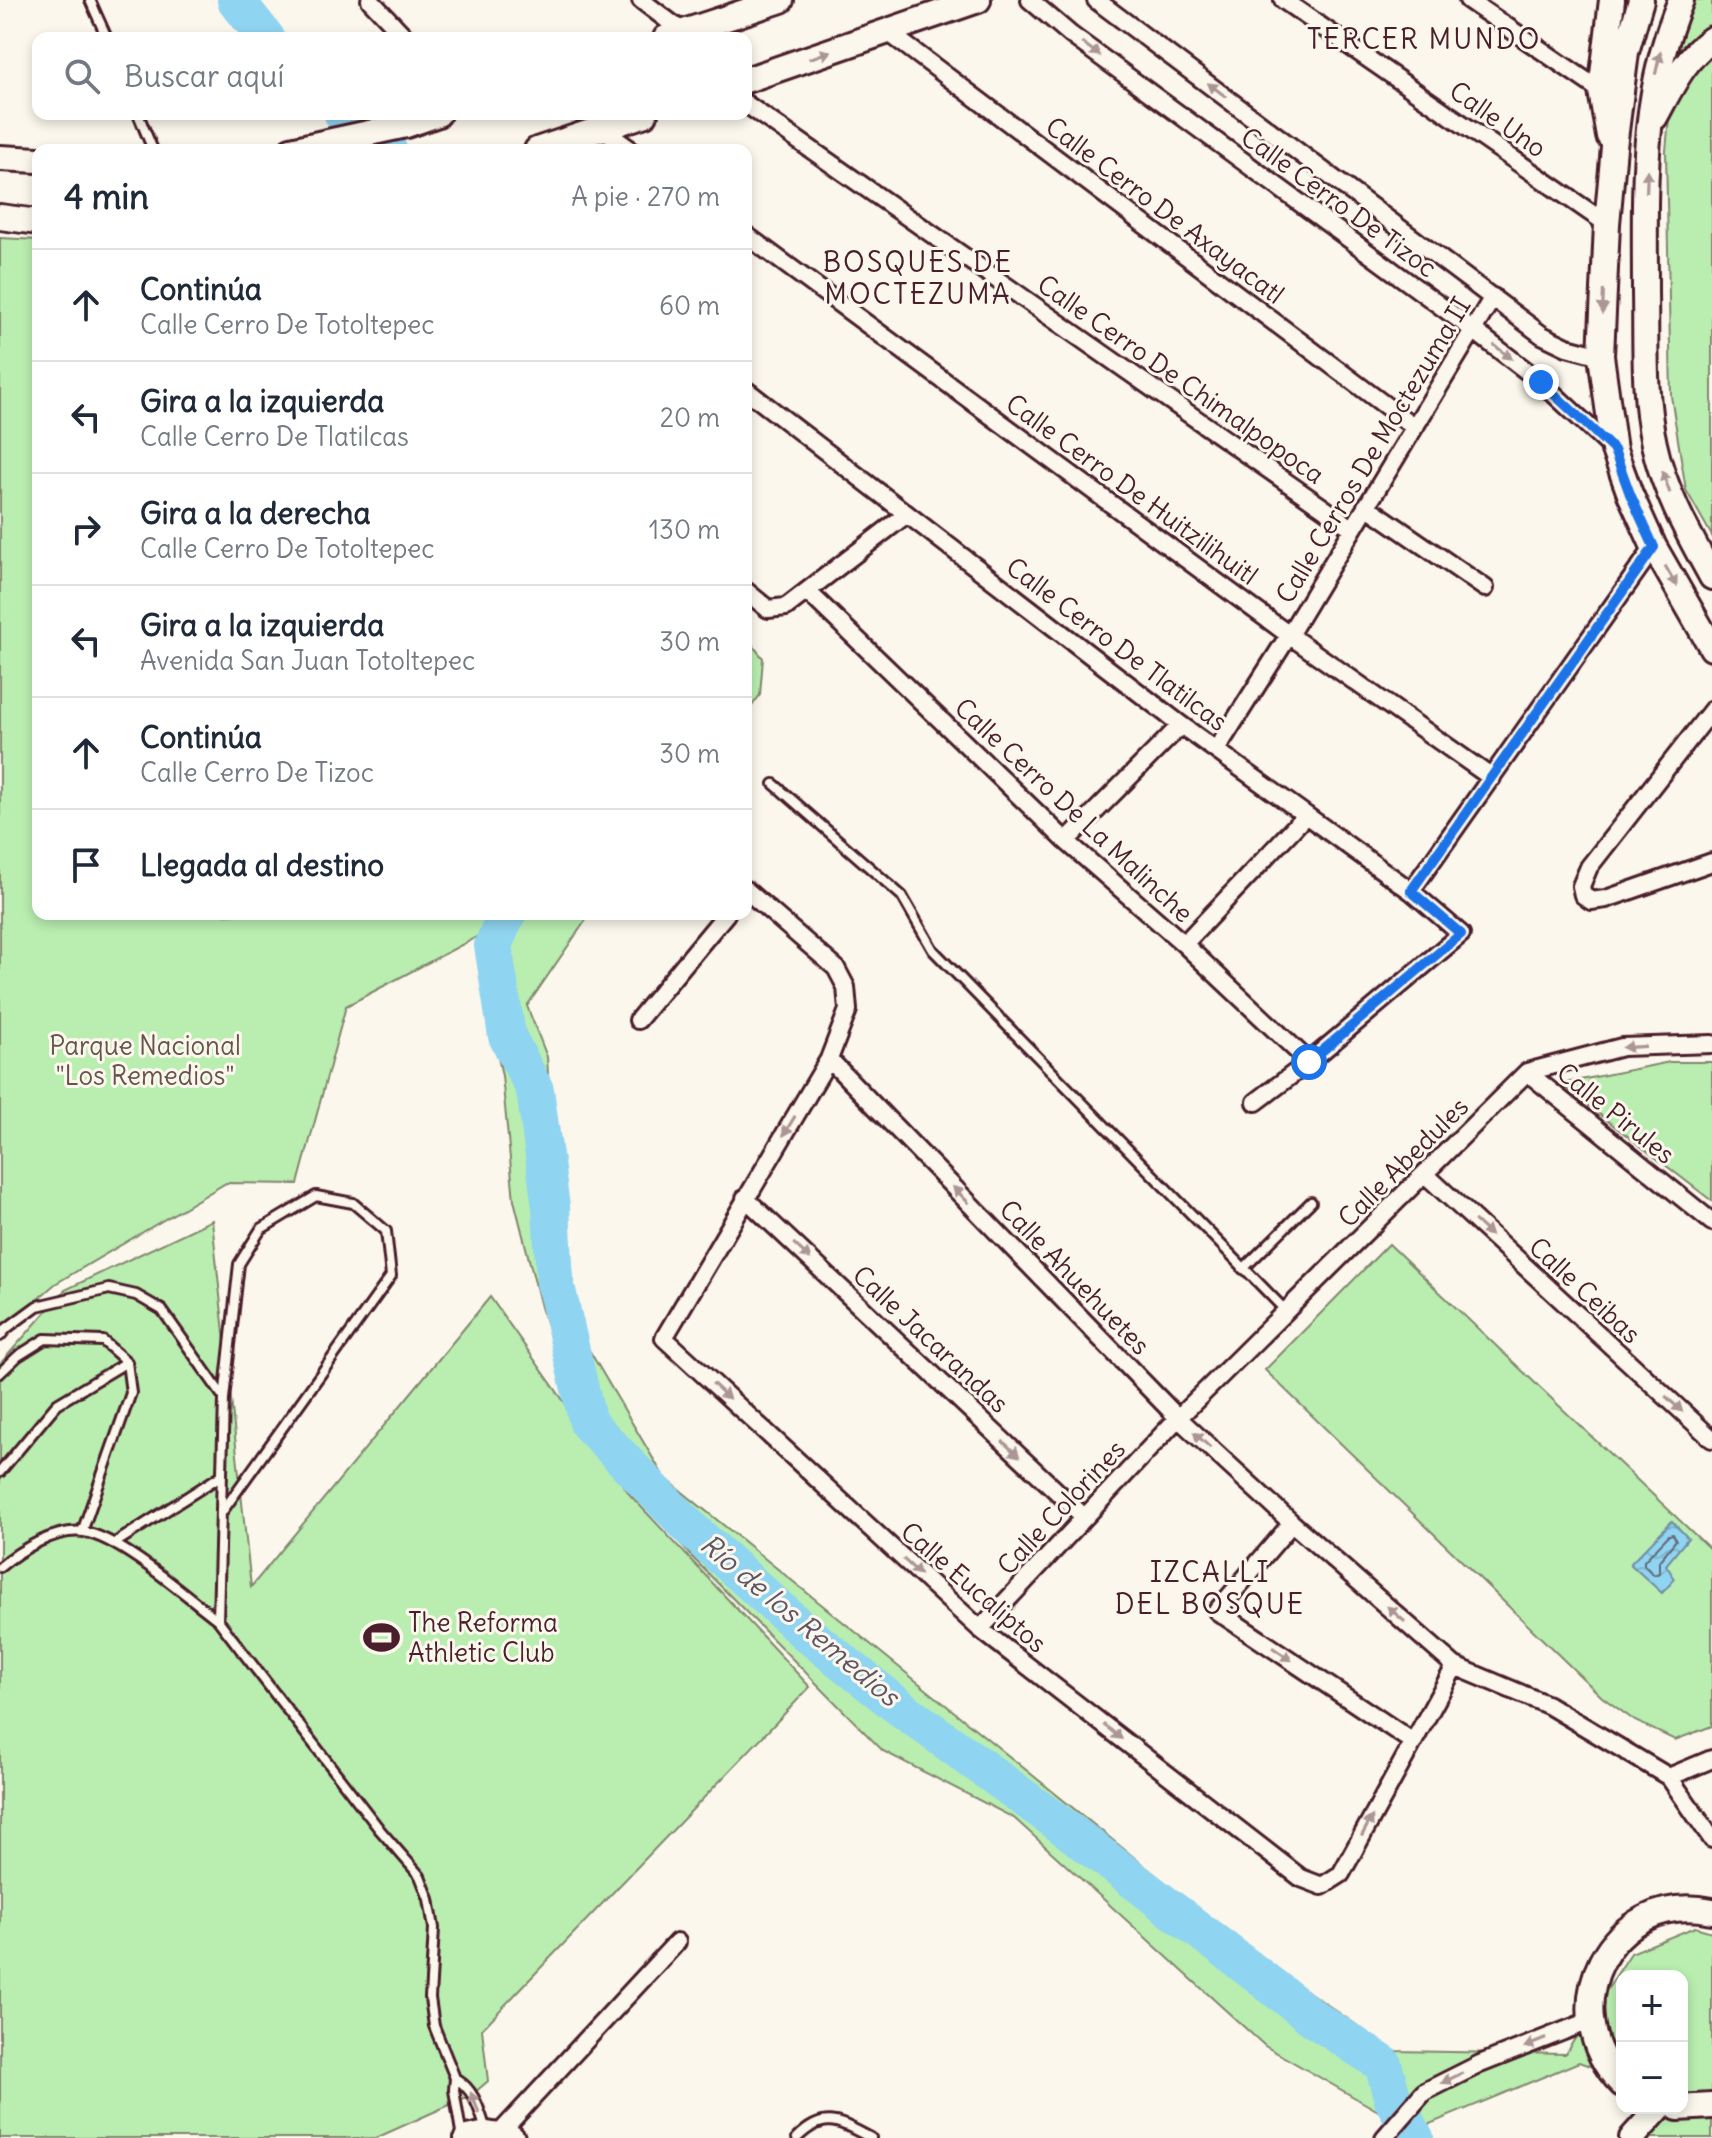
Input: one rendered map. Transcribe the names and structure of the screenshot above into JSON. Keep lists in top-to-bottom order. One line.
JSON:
{"streets":{"street":["Calle Uno","Calle Cerro De Tizoc","Calle Cerro De Axayacatl","Calle Cerro De Chimalpopoca","Calle Cerros De Moctezuma II","Calle Cerro De Huitzilihuitl","Calle Cerro De Tlatilcas","Calle Cerro De La Malinche","Calle Pirules","Calle Abedules","Calle Ahuehuetes","Calle Ceibas","Calle Jacarandas","Calle Colorines","Calle Eucaliptos"]},"crossings":[["Calle Cerro De Tizoc","Calle Cerros De Moctezuma II"],["Calle Cerro De Axayacatl","Calle Cerros De Moctezuma II"],["Calle Cerro De Chimalpopoca","Calle Cerros De Moctezuma II"],["Calle Cerros De Moctezuma II","Calle Cerro De Huitzilihuitl"],["Calle Cerros De Moctezuma II","Calle Cerro De Tlatilcas"],["Calle Cerro De Tlatilcas","Calle Cerro De La Malinche"],["Calle Pirules","Calle Abedules"],["Calle Abedules","Calle Ahuehuetes"],["Calle Abedules","Calle Ceibas"],["Calle Abedules","Calle Colorines"],["Calle Ahuehuetes","Calle Colorines"],["Calle Ahuehuetes","Calle Eucaliptos"],["Calle Jacarandas","Calle Colorines"],["Calle Jacarandas","Calle Eucaliptos"],["Calle Colorines","Calle Eucaliptos"]],"one_way":["Calle Ahuehuetes","Calle Ceibas","Calle Jacarandas"],"districts":["TERCER MUNDO","BOSQUES DE MOCTEZUMA","IZCALLI DEL BOSQUE"],"water":["Río de los Remedios"],"parks":["Parque Nacional \"Los Remedios\""],"places":{"sports":["The Reforma Athletic Club"]},"page":{"search":"Buscar aquí","heading":["4 min","A pie · 270 m"],"list":[["Continúa","Calle Cerro De Totoltepec","60 m"],["Gira a la izquierda","Calle Cerro De Tlatilcas","20 m"],["Gira a la derecha","Calle Cerro De Totoltepec","130 m"],["Gira a la izquierda","Avenida San Juan Totoltepec","30 m"],["Continúa","Calle Cerro De Tizoc","30 m"],"Llegada al destino"],"map_buttons":["+","−"]}}
